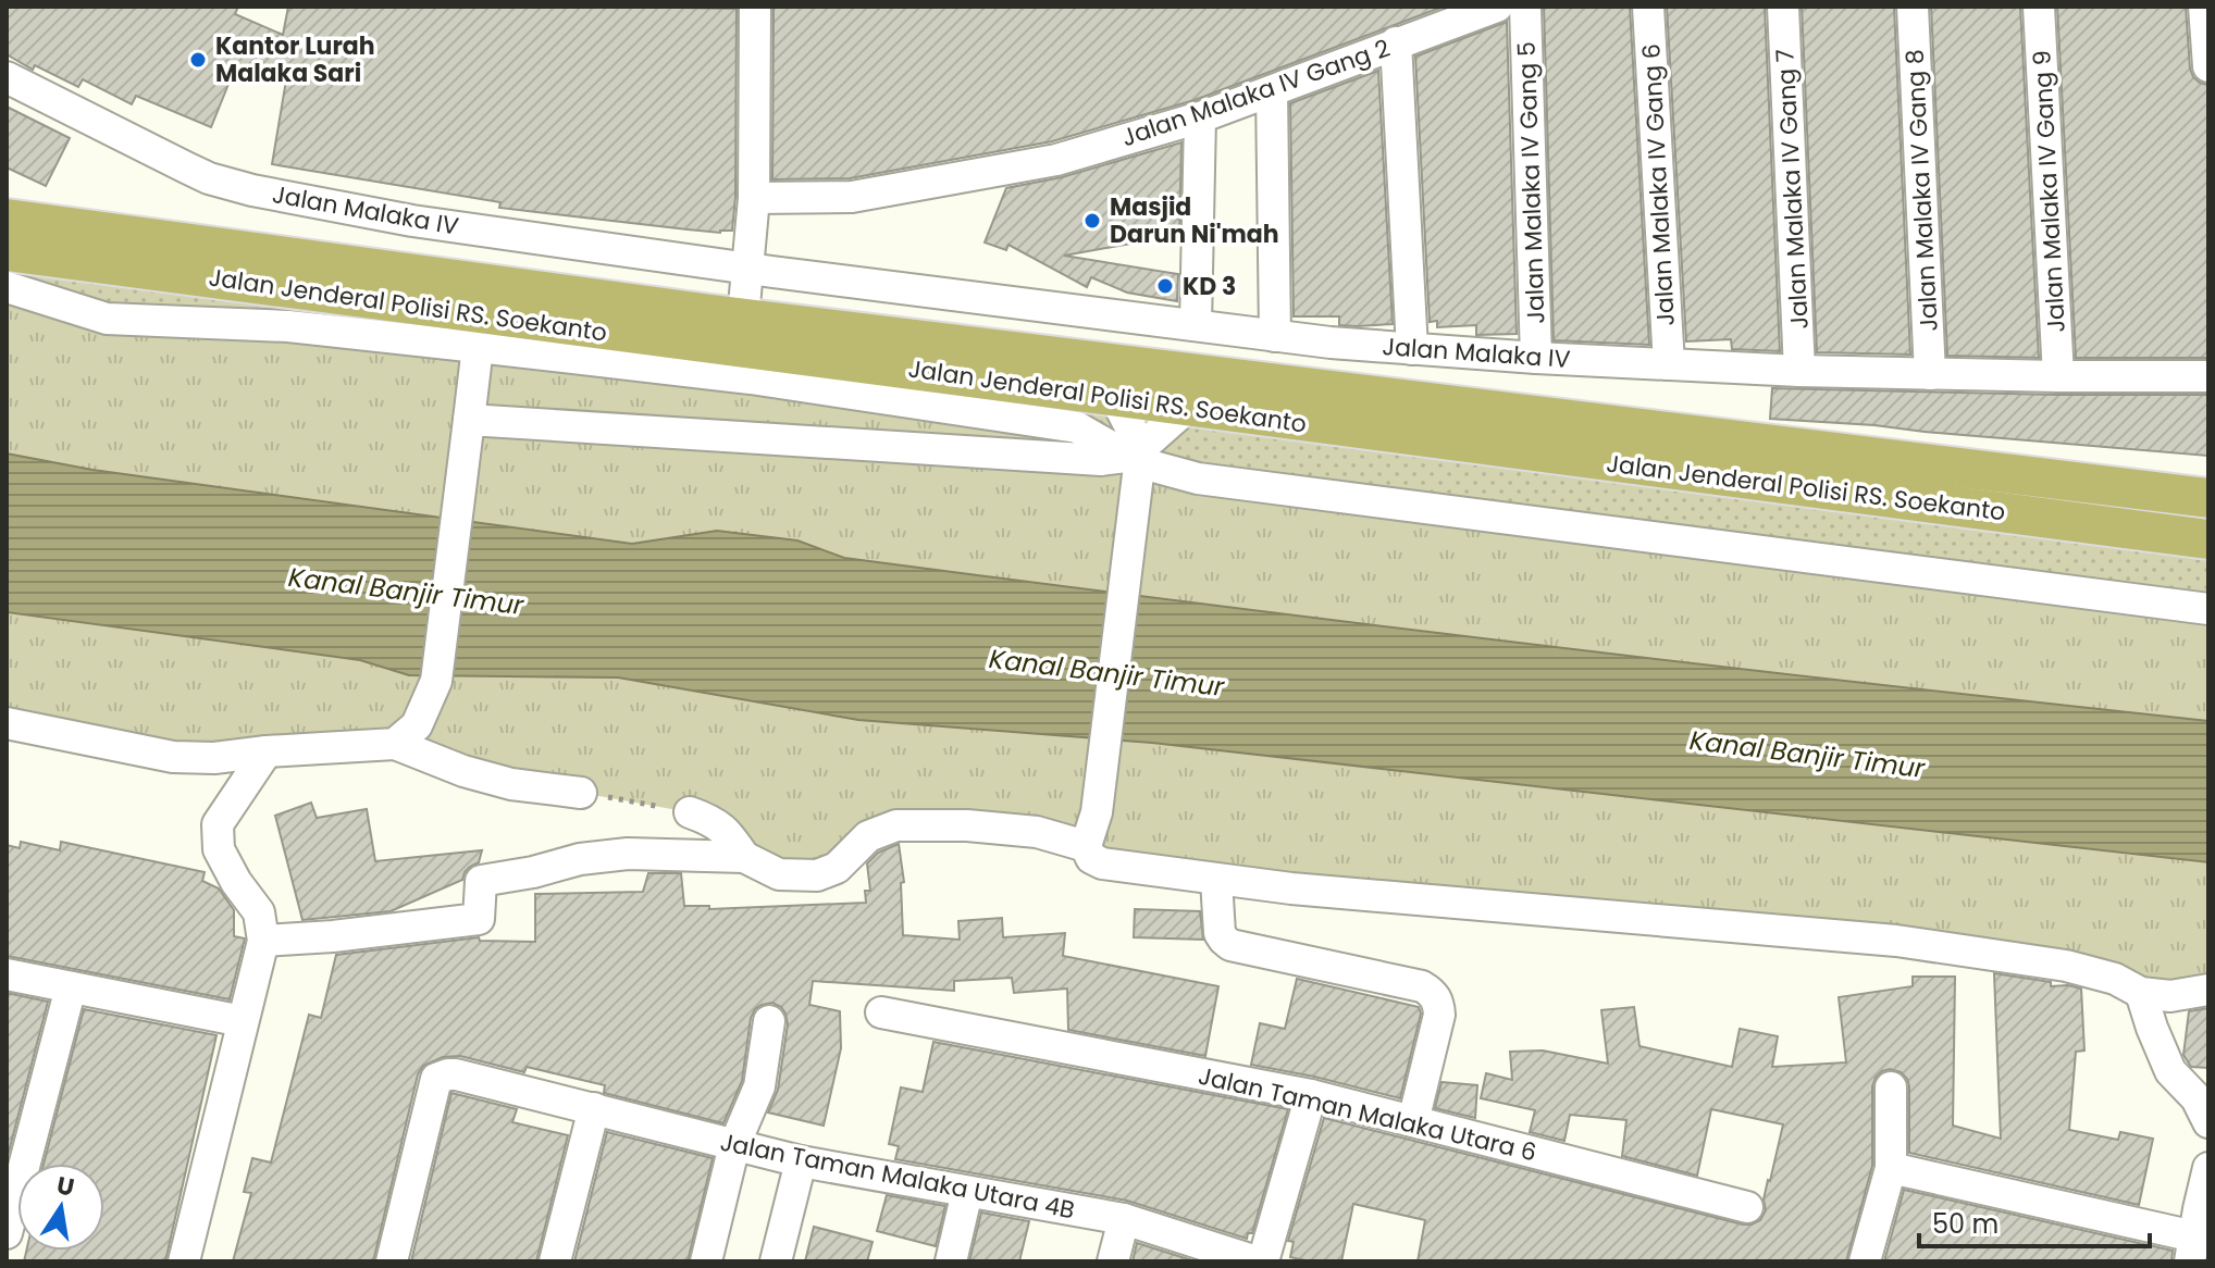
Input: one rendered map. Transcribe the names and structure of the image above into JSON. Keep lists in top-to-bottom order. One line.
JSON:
{"streets":{"main road":["Jalan Jenderal Polisi RS. Soekanto"],"street":["Jalan Malaka IV Gang 2","Jalan Malaka IV Gang 5","Jalan Malaka IV Gang 6","Jalan Malaka IV Gang 7","Jalan Malaka IV Gang 8","Jalan Malaka IV Gang 9","Jalan Malaka IV","Jalan Taman Malaka Utara 6","Jalan Taman Malaka Utara 4B"]},"crossings":[["Jalan Malaka IV Gang 5","Jalan Malaka IV"],["Jalan Malaka IV Gang 6","Jalan Malaka IV"],["Jalan Malaka IV Gang 7","Jalan Malaka IV"],["Jalan Malaka IV Gang 8","Jalan Malaka IV"],["Jalan Malaka IV Gang 9","Jalan Malaka IV"]],"water":["Kanal Banjir Timur"],"places":["Kantor Lurah Malaka Sari","Masjid Darun Ni'mah","KD 3"],"scale_bar":"50 m","north":"top"}
